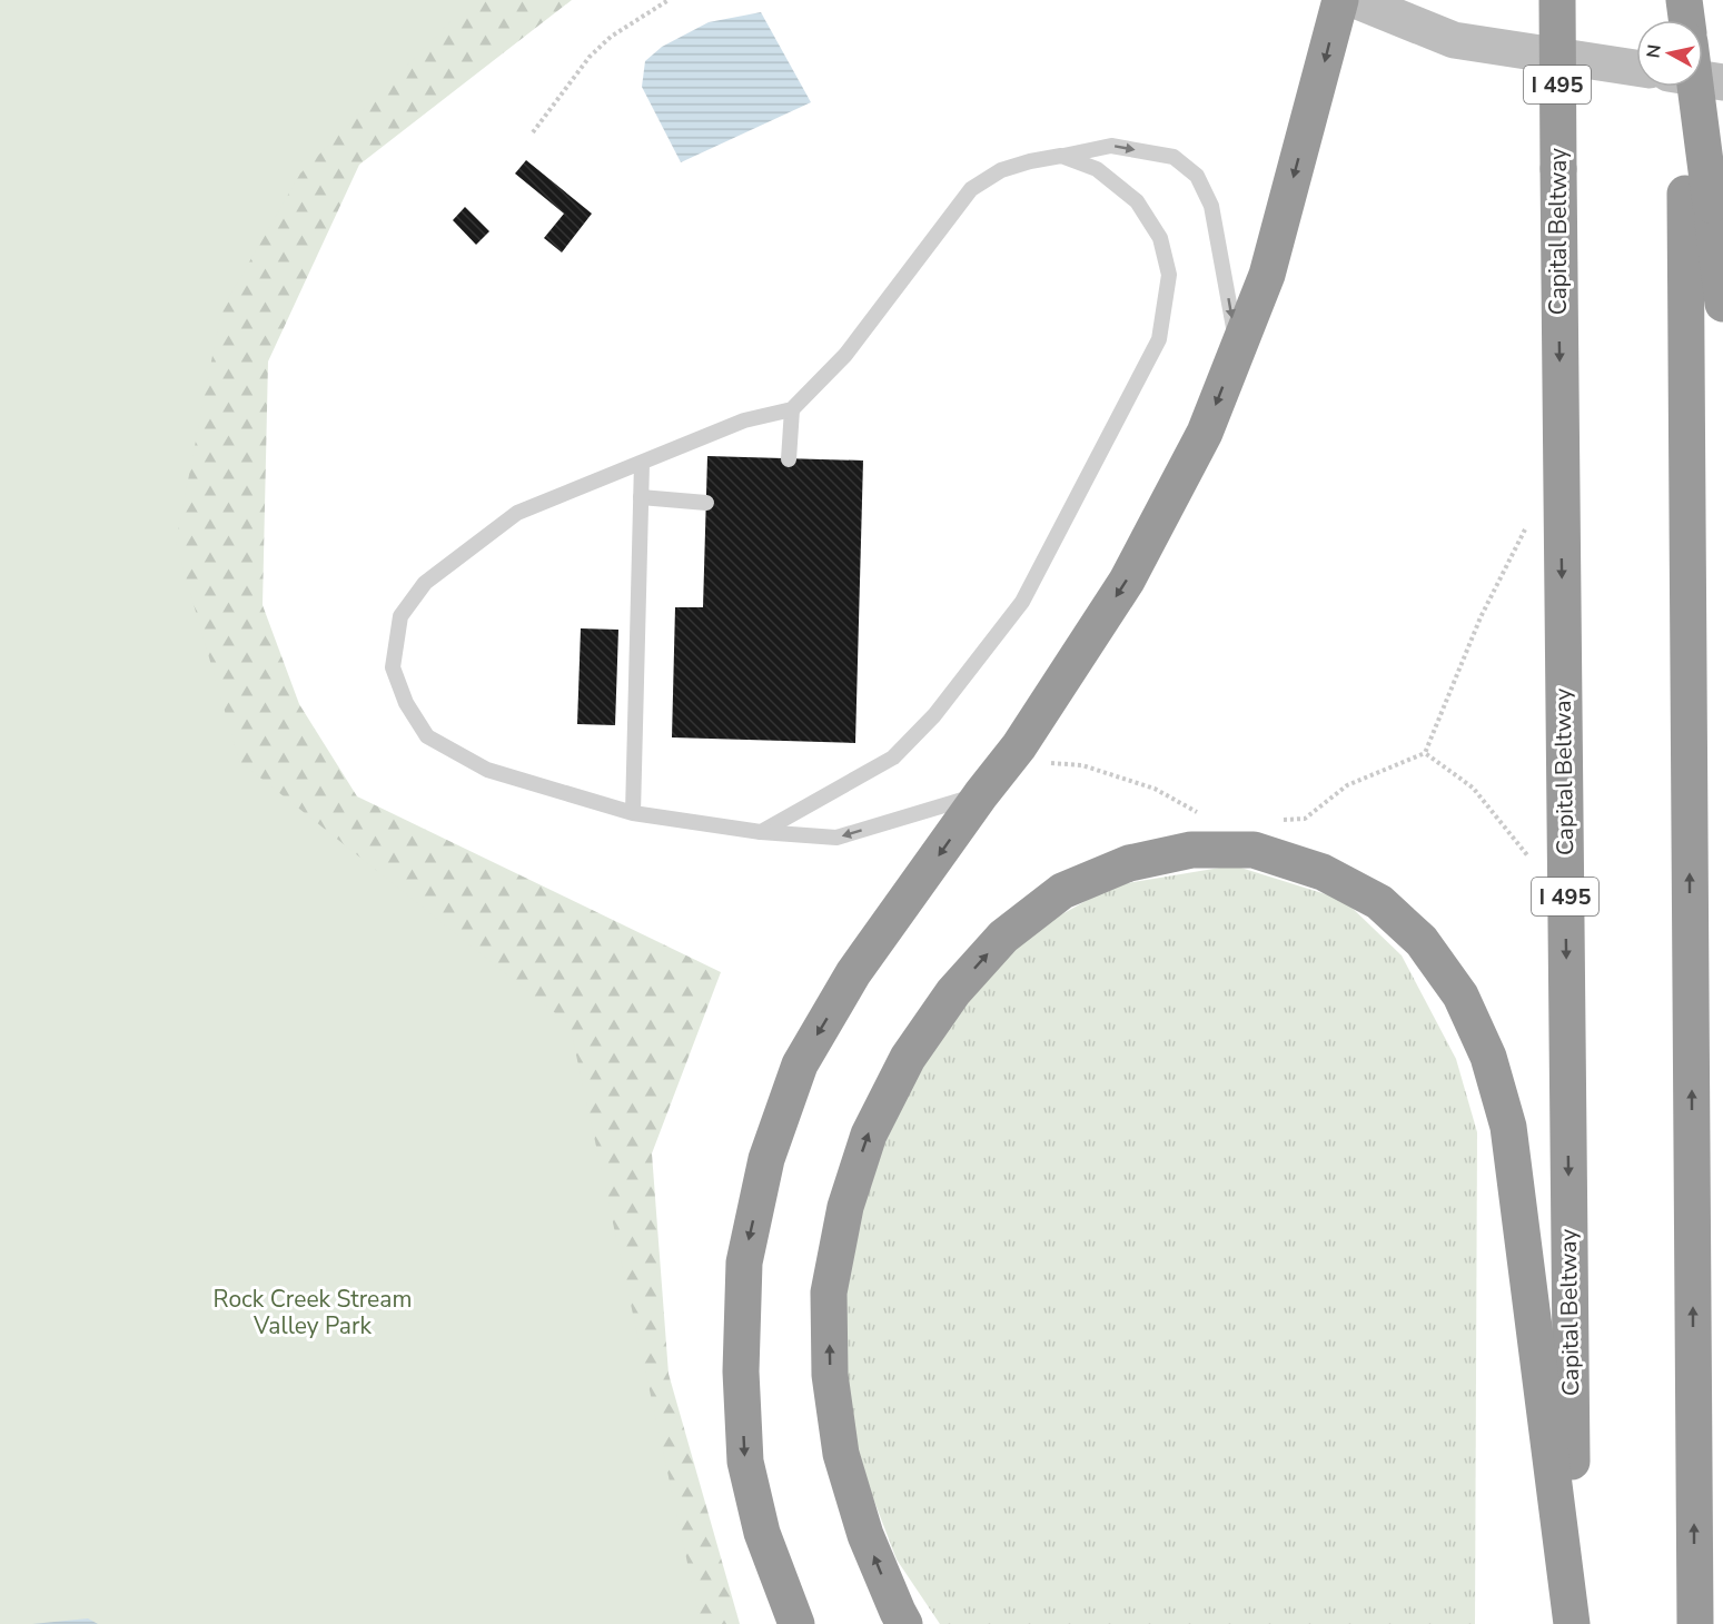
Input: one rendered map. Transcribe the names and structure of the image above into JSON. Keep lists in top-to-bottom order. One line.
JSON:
{"streets":{"highway":["I 495","Capital Beltway"]},"parks":["Rock Creek Stream Valley Park"],"north":"left"}
